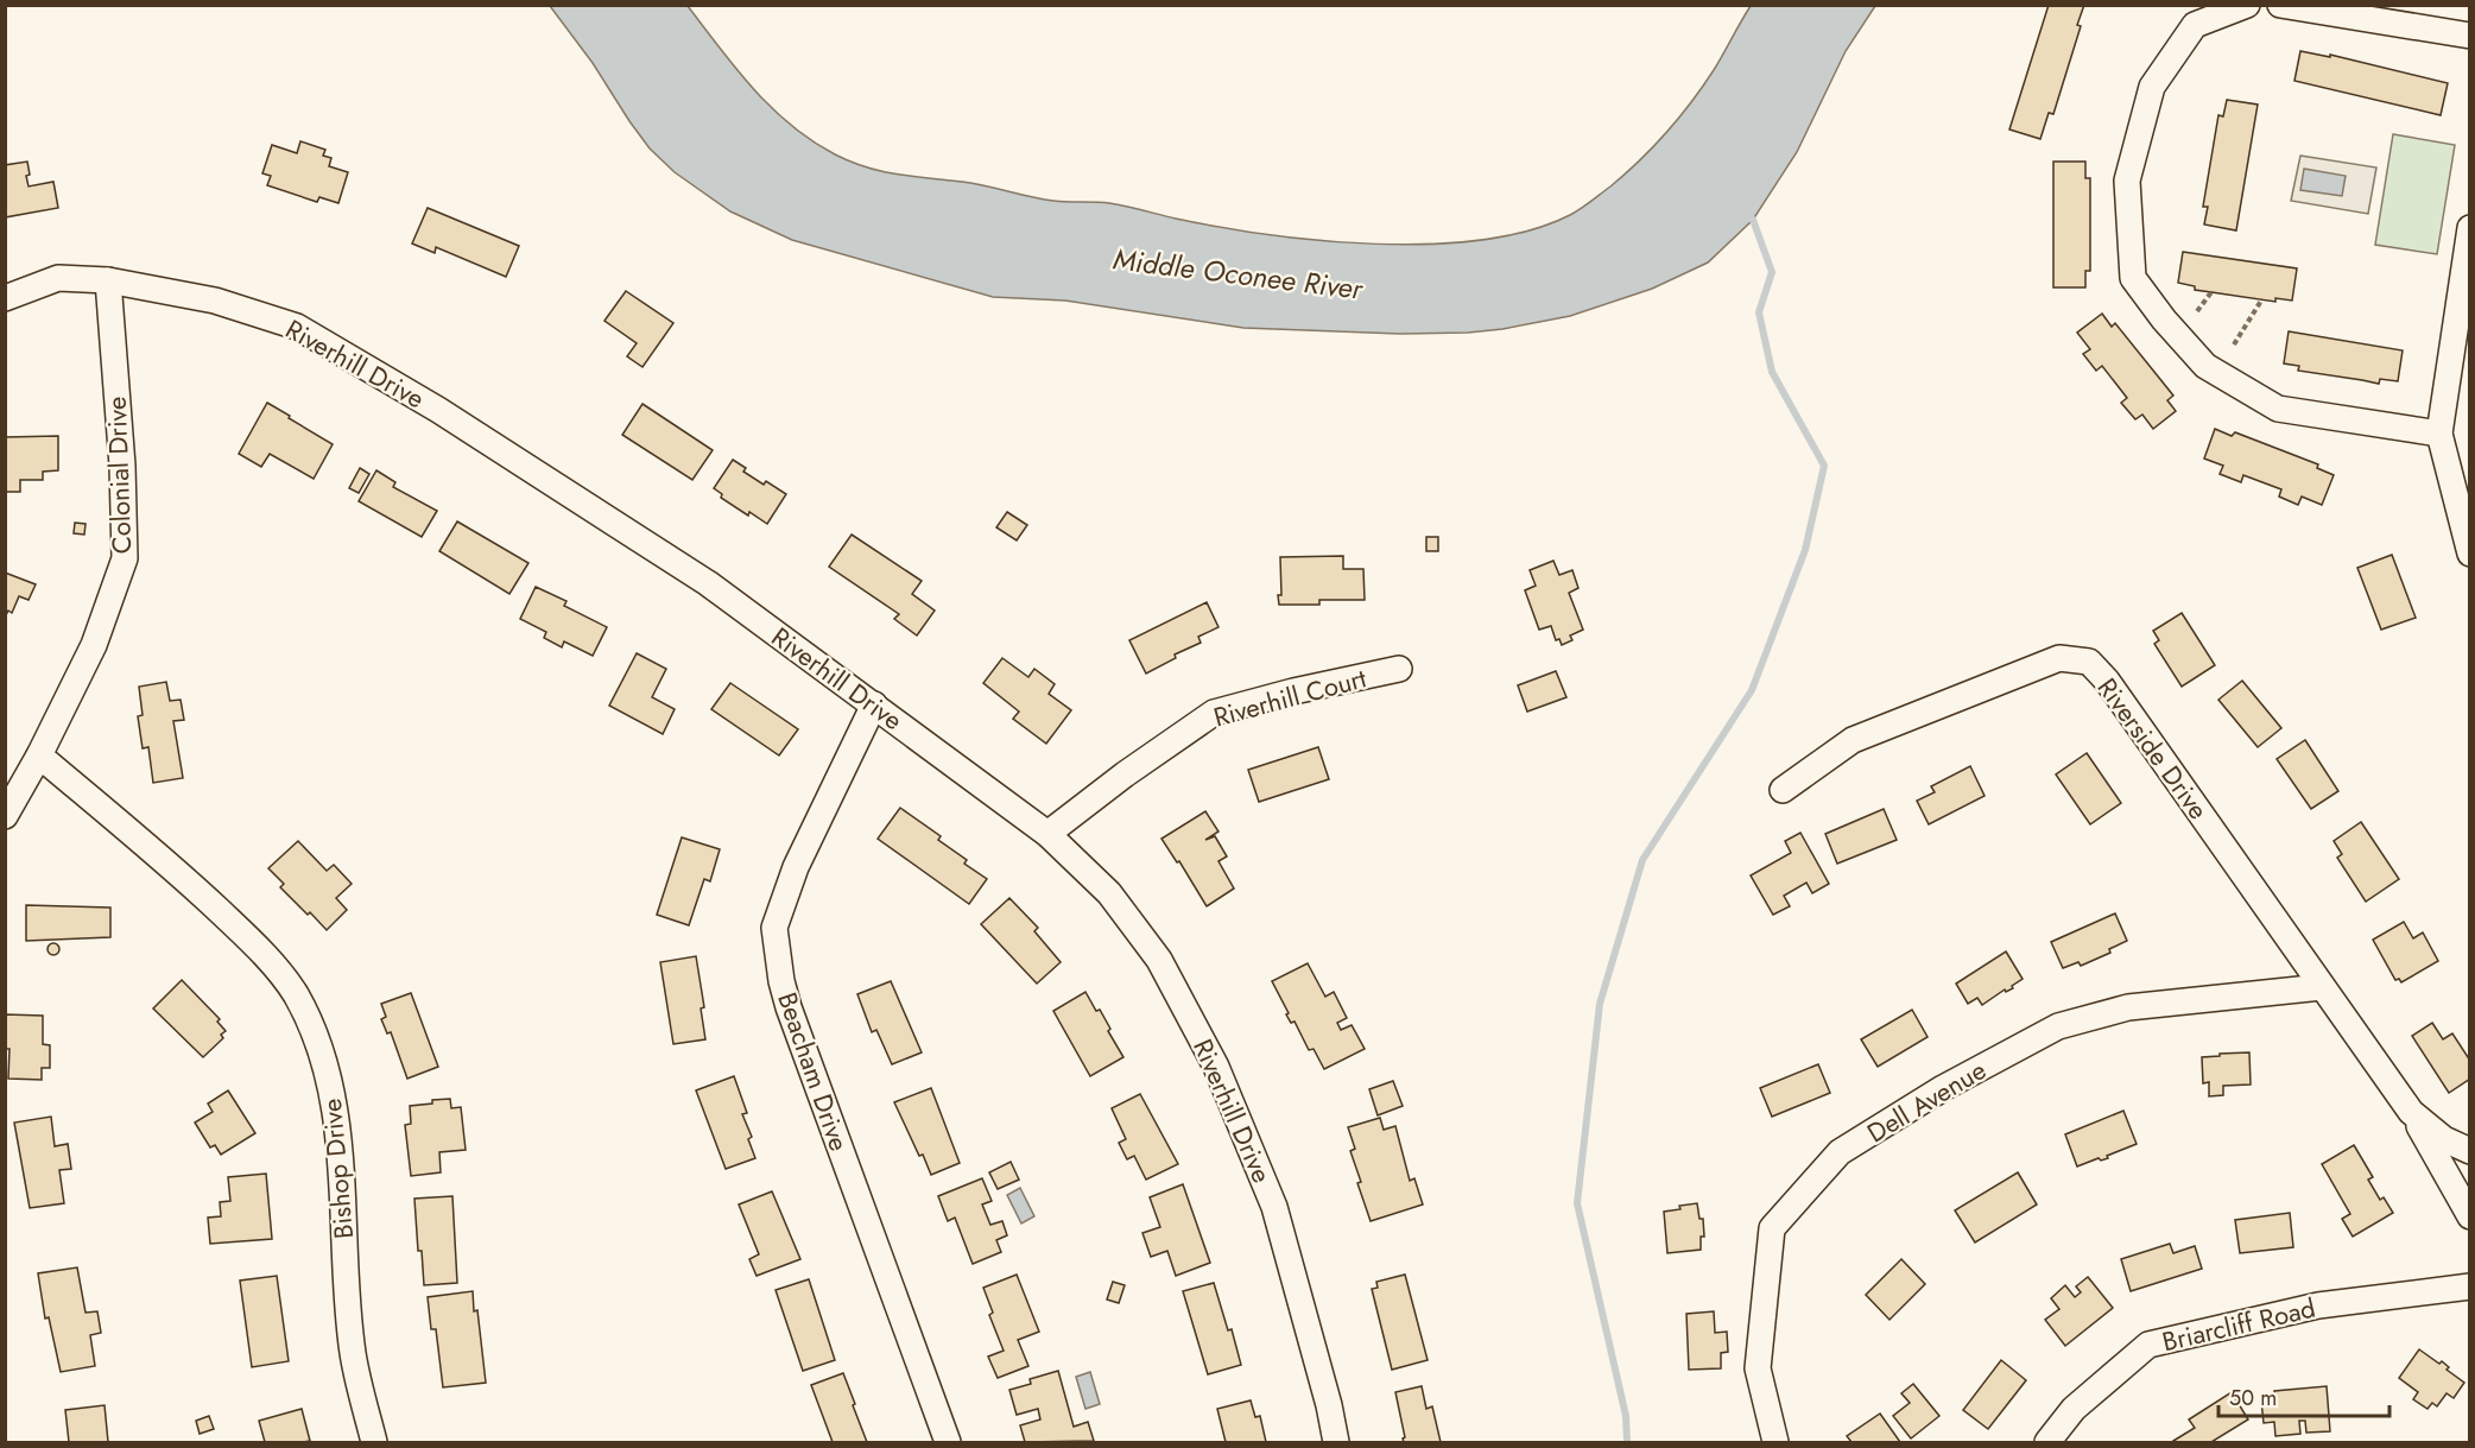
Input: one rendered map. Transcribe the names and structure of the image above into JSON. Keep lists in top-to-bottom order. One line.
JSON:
{"streets":{"street":["Riverhill Drive","Colonial Drive","Riverhill Court","Riverside Drive","Beacham Drive","Dell Avenue","Bishop Drive","Briarcliff Road"]},"crossings":[["Riverhill Drive","Colonial Drive"],["Riverhill Drive","Riverhill Court"],["Riverhill Drive","Beacham Drive"],["Colonial Drive","Bishop Drive"],["Riverside Drive","Dell Avenue"]],"water":["Middle Oconee River"],"scale_bar":"50 m"}
